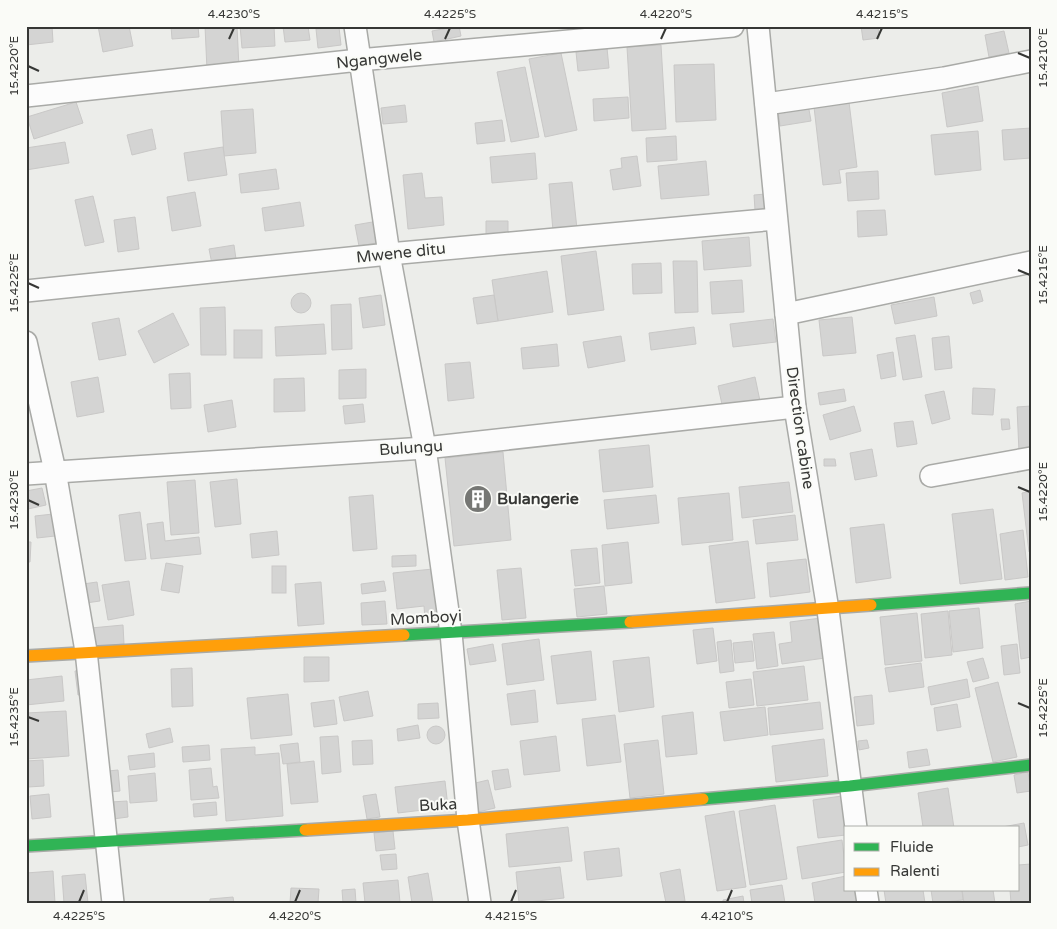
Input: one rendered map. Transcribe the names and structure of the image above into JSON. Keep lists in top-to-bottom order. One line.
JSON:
{"streets":{"street":["Ngangwele","Mwene ditu","Direction cabine","Bulungu","Momboyi","Buka"]},"crossings":[["Mwene ditu","Direction cabine"],["Direction cabine","Bulungu"],["Direction cabine","Momboyi"],["Direction cabine","Buka"]],"places":{"building":["Bulangerie"]},"legend":["Fluide","Ralenti"],"coordinates":["4.4230°S","4.4225°S","4.4220°S","4.4215°S","15.4210°E","15.4220°E","15.4215°E","15.4225°E","15.4230°E","15.4235°E","4.4210°S"]}
